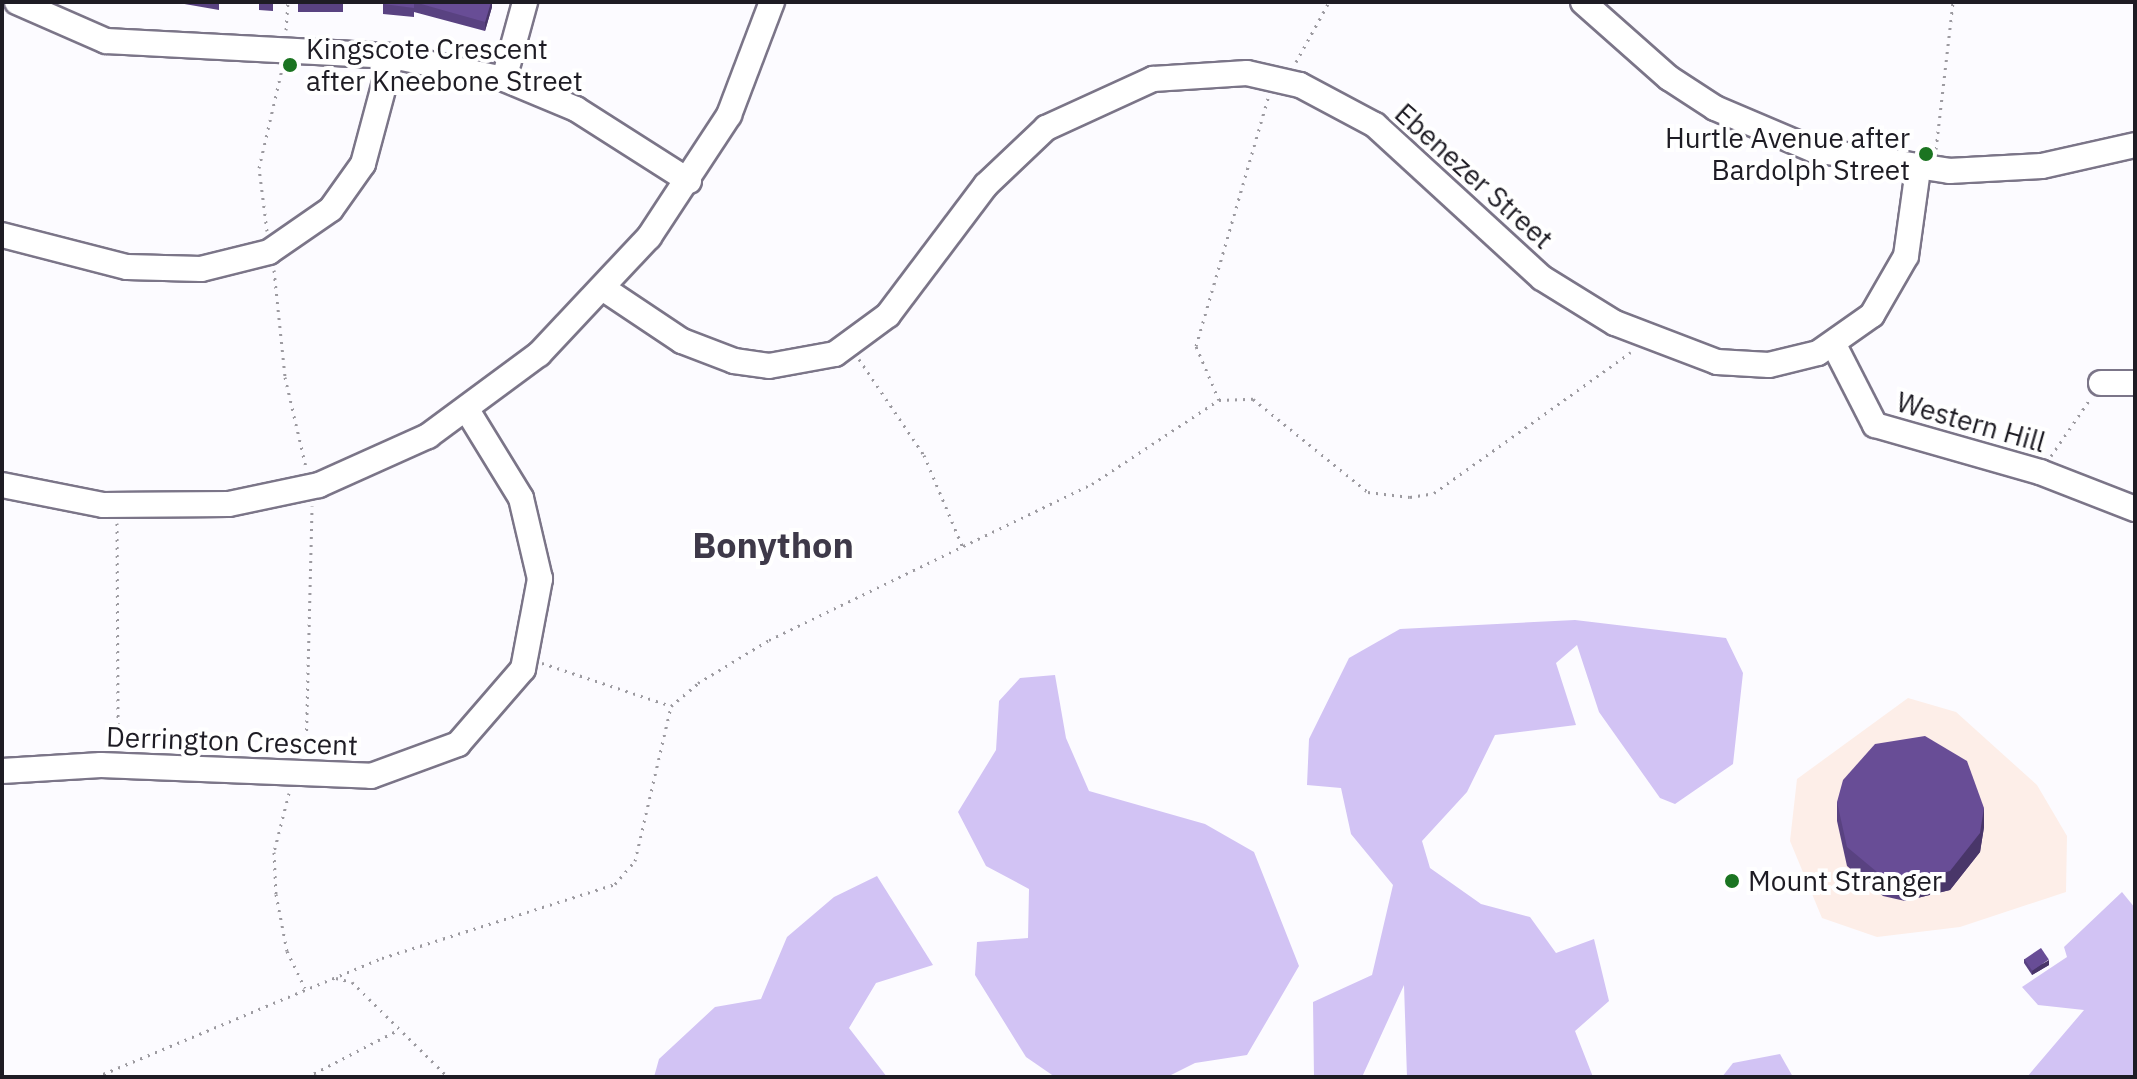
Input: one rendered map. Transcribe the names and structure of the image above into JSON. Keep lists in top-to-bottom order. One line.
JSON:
{"streets":{"street":["Ebenezer Street","Western Hill","Derrington Crescent"]},"crossings":[["Ebenezer Street","Western Hill"]],"districts":["Bonython"],"places":["Kingscote Crescent after Kneebone Street","Hurtle Avenue after Bardolph Street","Mount Stranger"]}
